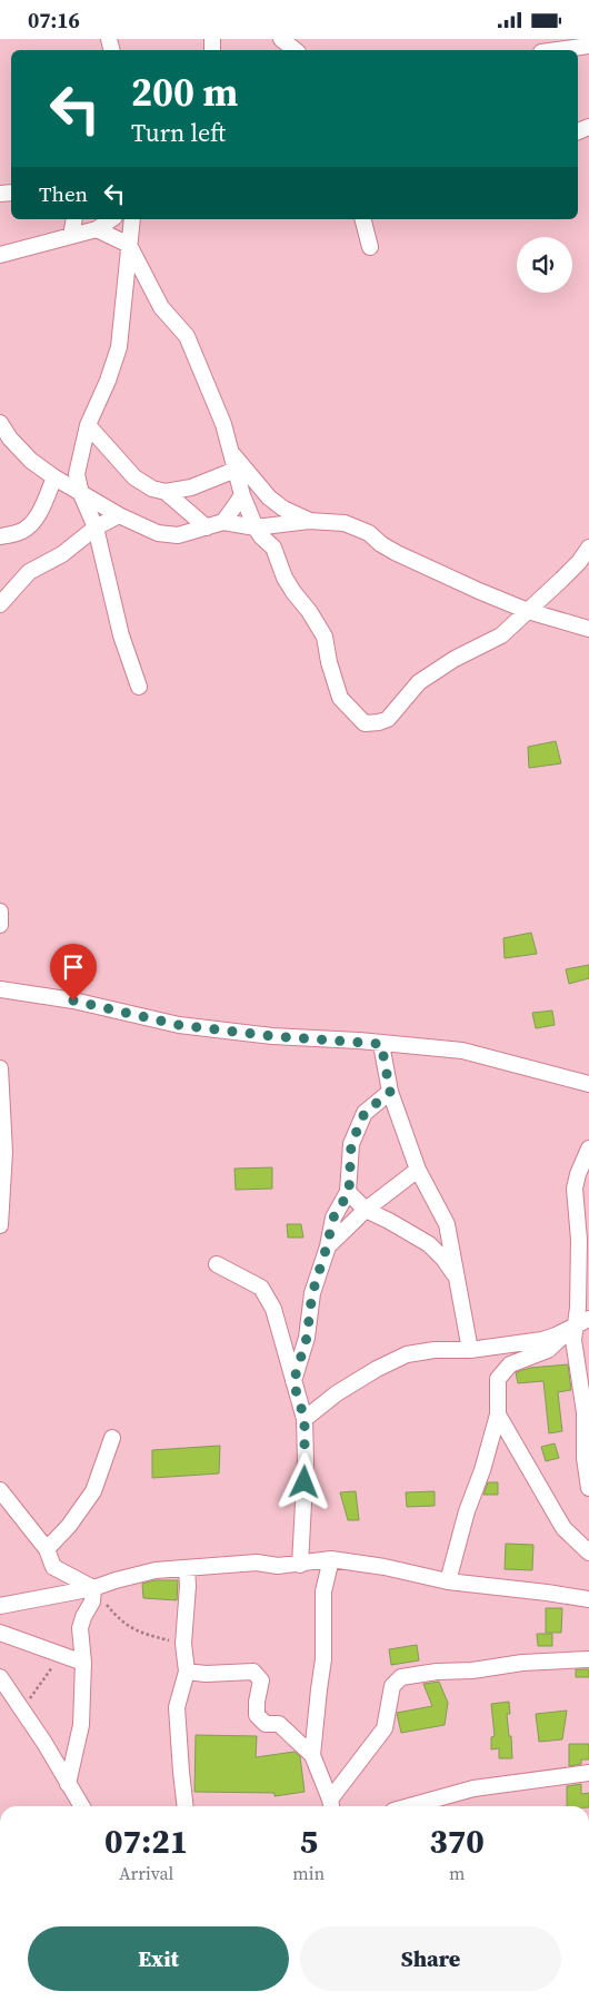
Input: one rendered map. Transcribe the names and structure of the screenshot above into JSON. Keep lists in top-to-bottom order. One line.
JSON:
{"page":{"status":"07:16","turn":["200 m","Turn left"],"then":"Then","eta":["07:21","Arrival","5","min","370","m"],"buttons":["Exit","Share"]}}
